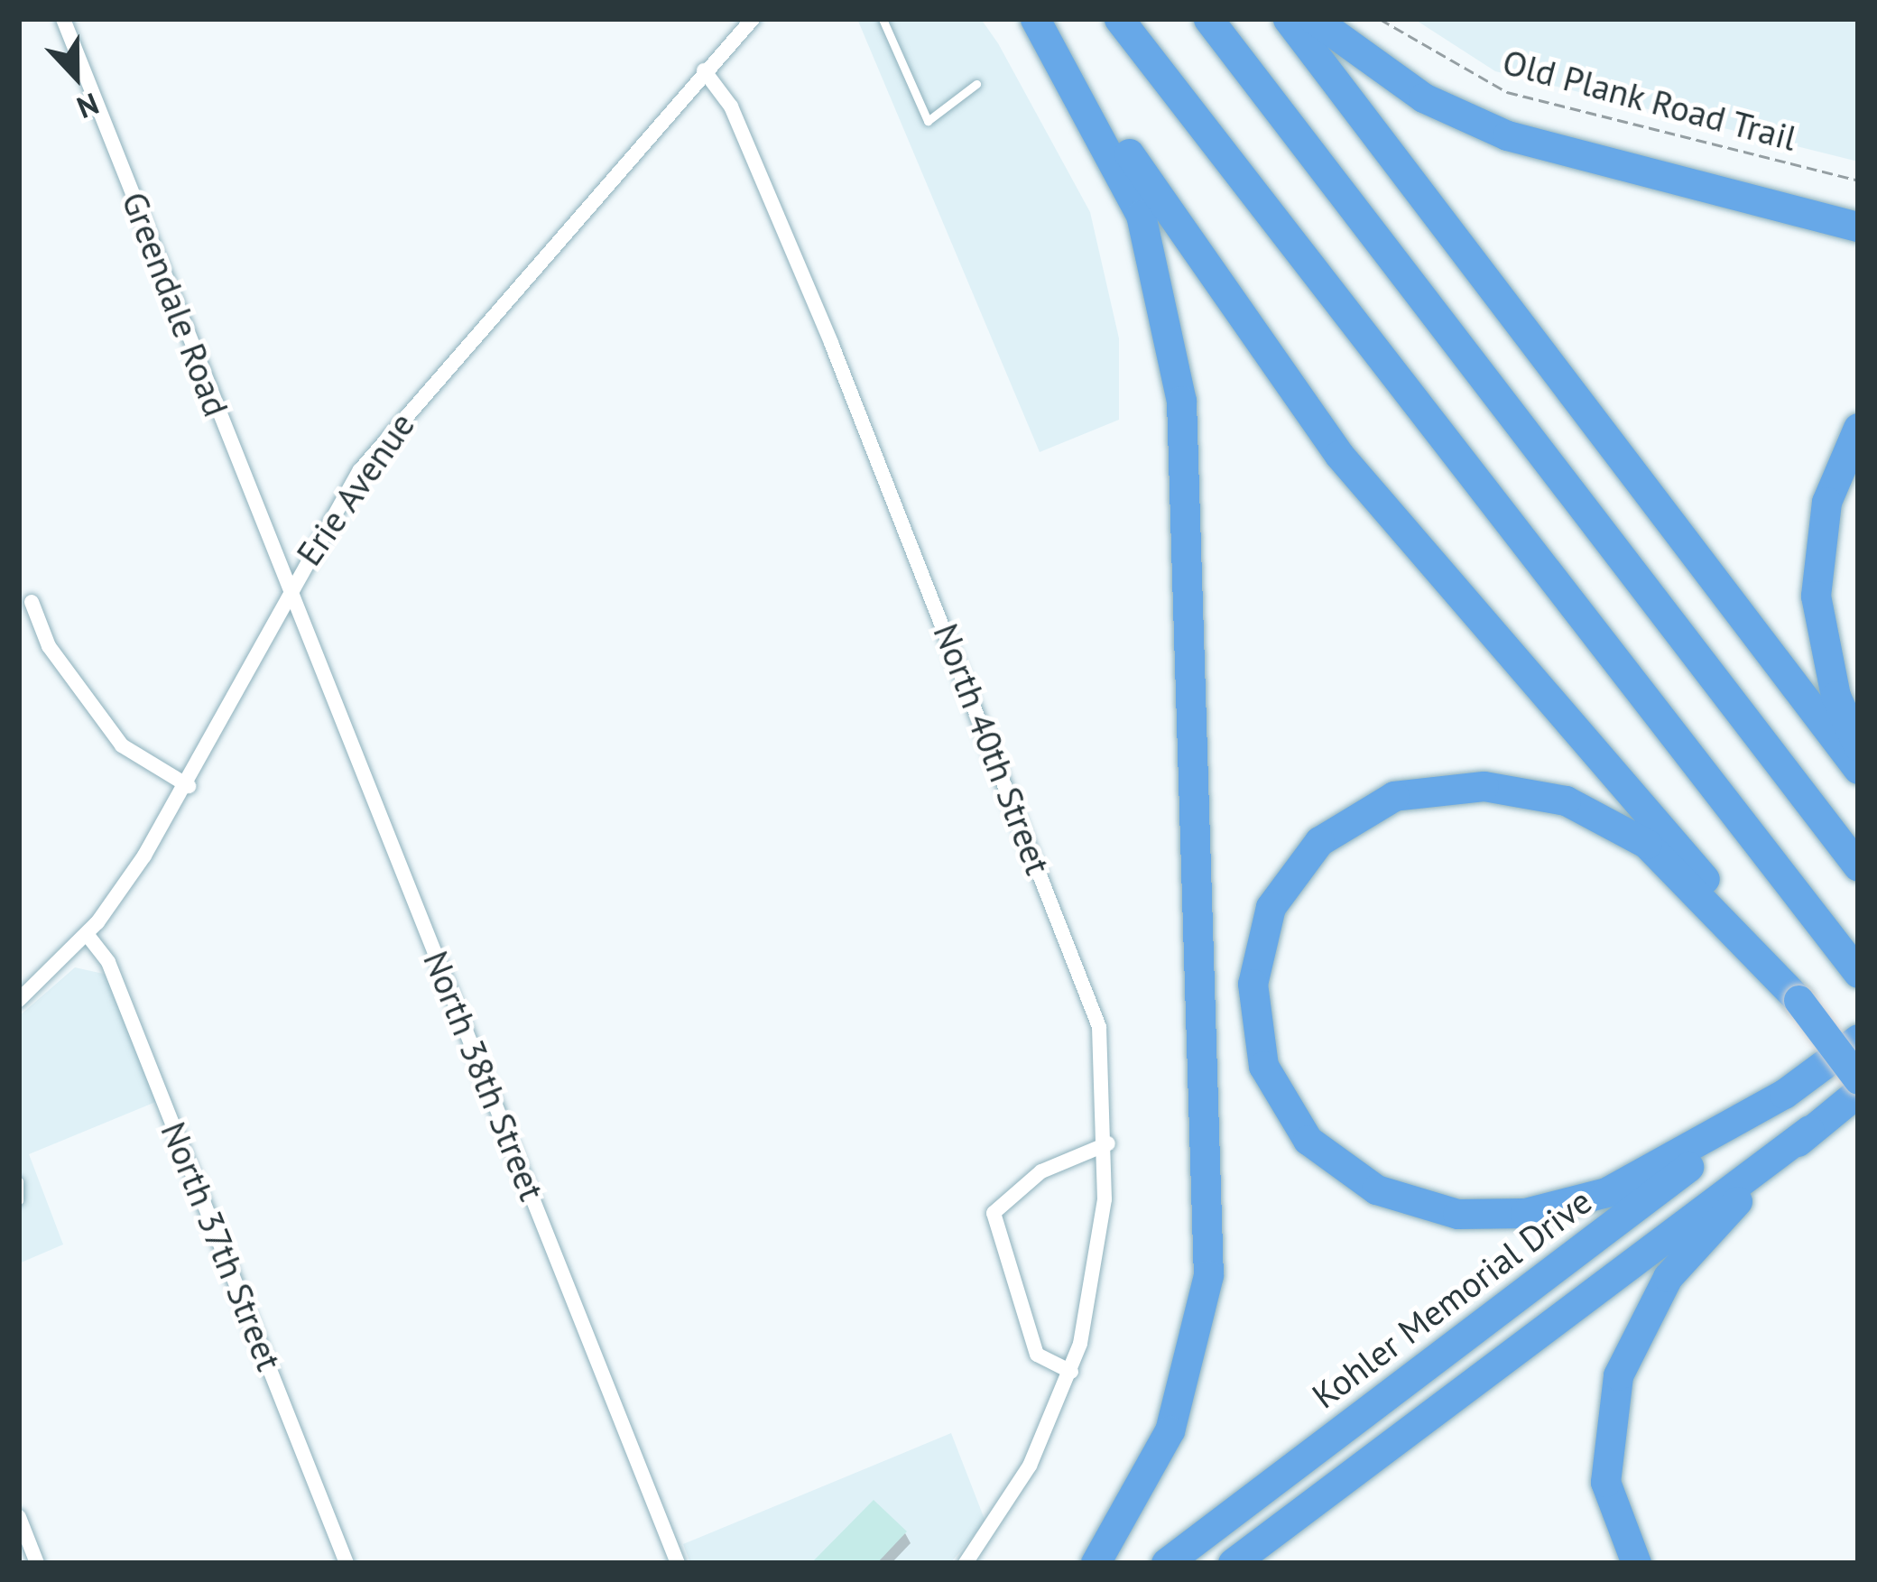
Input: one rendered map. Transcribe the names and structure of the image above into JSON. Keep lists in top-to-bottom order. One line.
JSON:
{"streets":{"highway":["Kohler Memorial Drive"],"street":["Greendale Road","Erie Avenue","North 40th Street","North 38th Street","North 37th Street"],"path":["Old Plank Road Trail"]},"crossings":[["Greendale Road","Erie Avenue"],["Greendale Road","North 38th Street"],["Erie Avenue","North 40th Street"],["Erie Avenue","North 38th Street"],["Erie Avenue","North 37th Street"]],"north":"bottom"}
